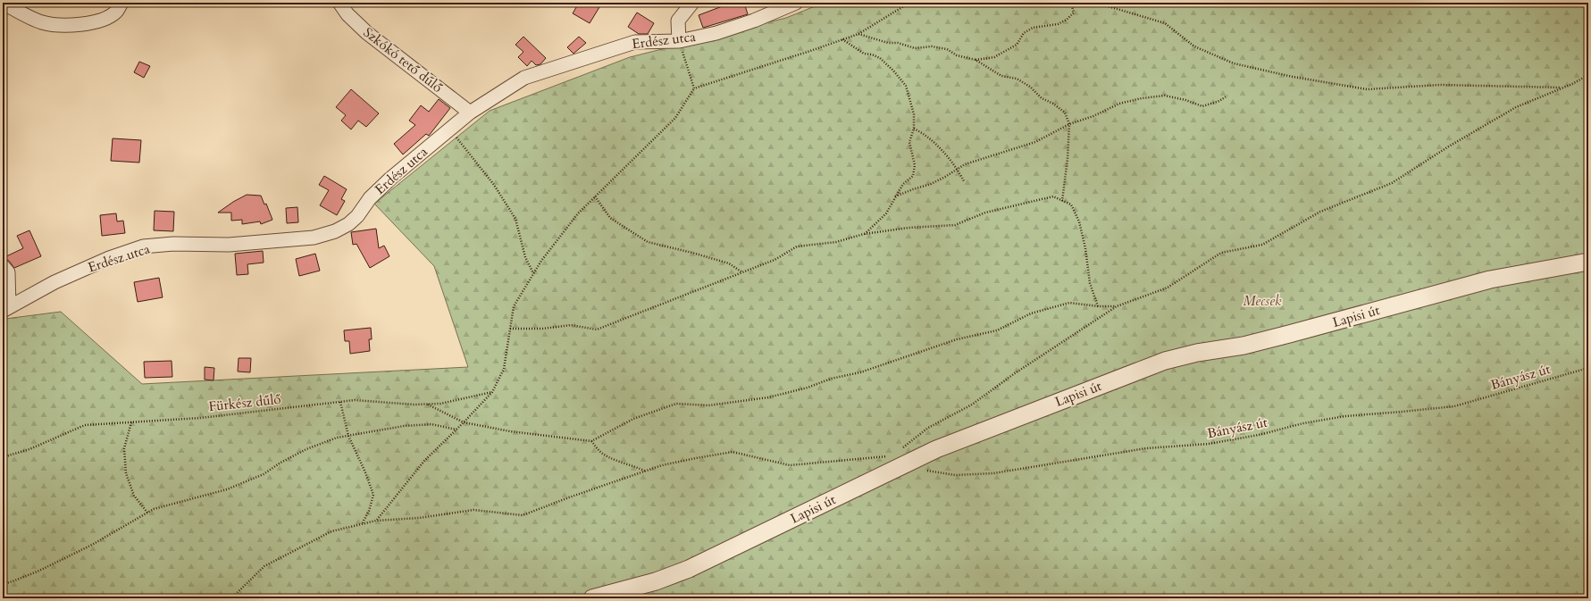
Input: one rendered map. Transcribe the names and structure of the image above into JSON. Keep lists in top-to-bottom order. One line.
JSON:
{"streets":{"street":["Erdész utca","Szkókó tető dűlő","Lapisi út"],"path":["Bányász út","Fürkész dűlő"]},"crossings":[["Erdész utca","Szkókó tető dűlő"],["Lapisi út","Bányász út"]],"parks":["Mecsek"]}
